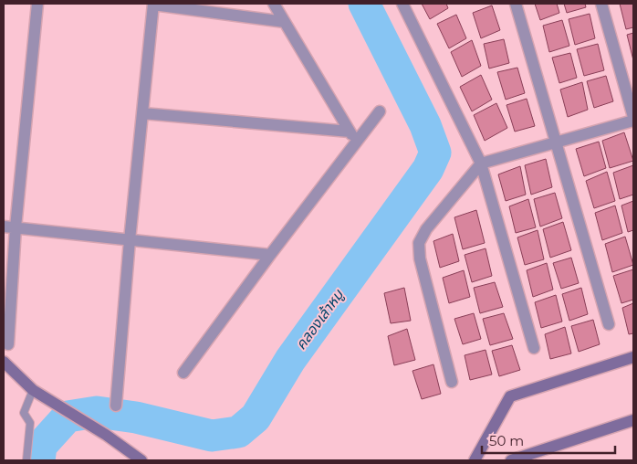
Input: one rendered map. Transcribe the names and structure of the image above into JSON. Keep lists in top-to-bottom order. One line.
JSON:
{"water":["คลองเล้าหมู"],"scale_bar":"50 m"}
